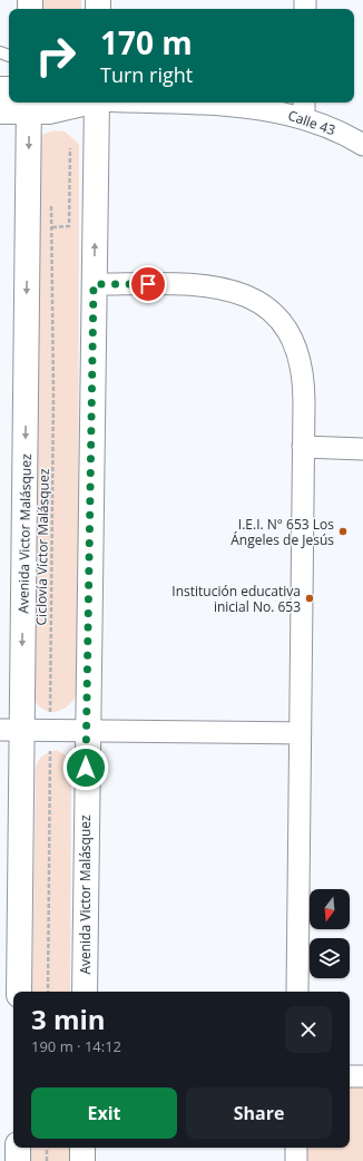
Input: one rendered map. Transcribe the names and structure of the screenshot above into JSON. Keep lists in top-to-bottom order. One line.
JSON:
{"streets":{"main road":["Avenida Victor Malásquez"],"street":["Calle 43"],"path":["Ciclovía Víctor Malásquez"]},"places":["I.E.I. N° 653 Los Ángeles de Jesús","Institución educativa inicial No. 653"],"north":"bottom","page":{"turn":["170 m","Turn right"],"heading":["3 min","190 m · 14:12"],"buttons":["Exit","Share"]}}
